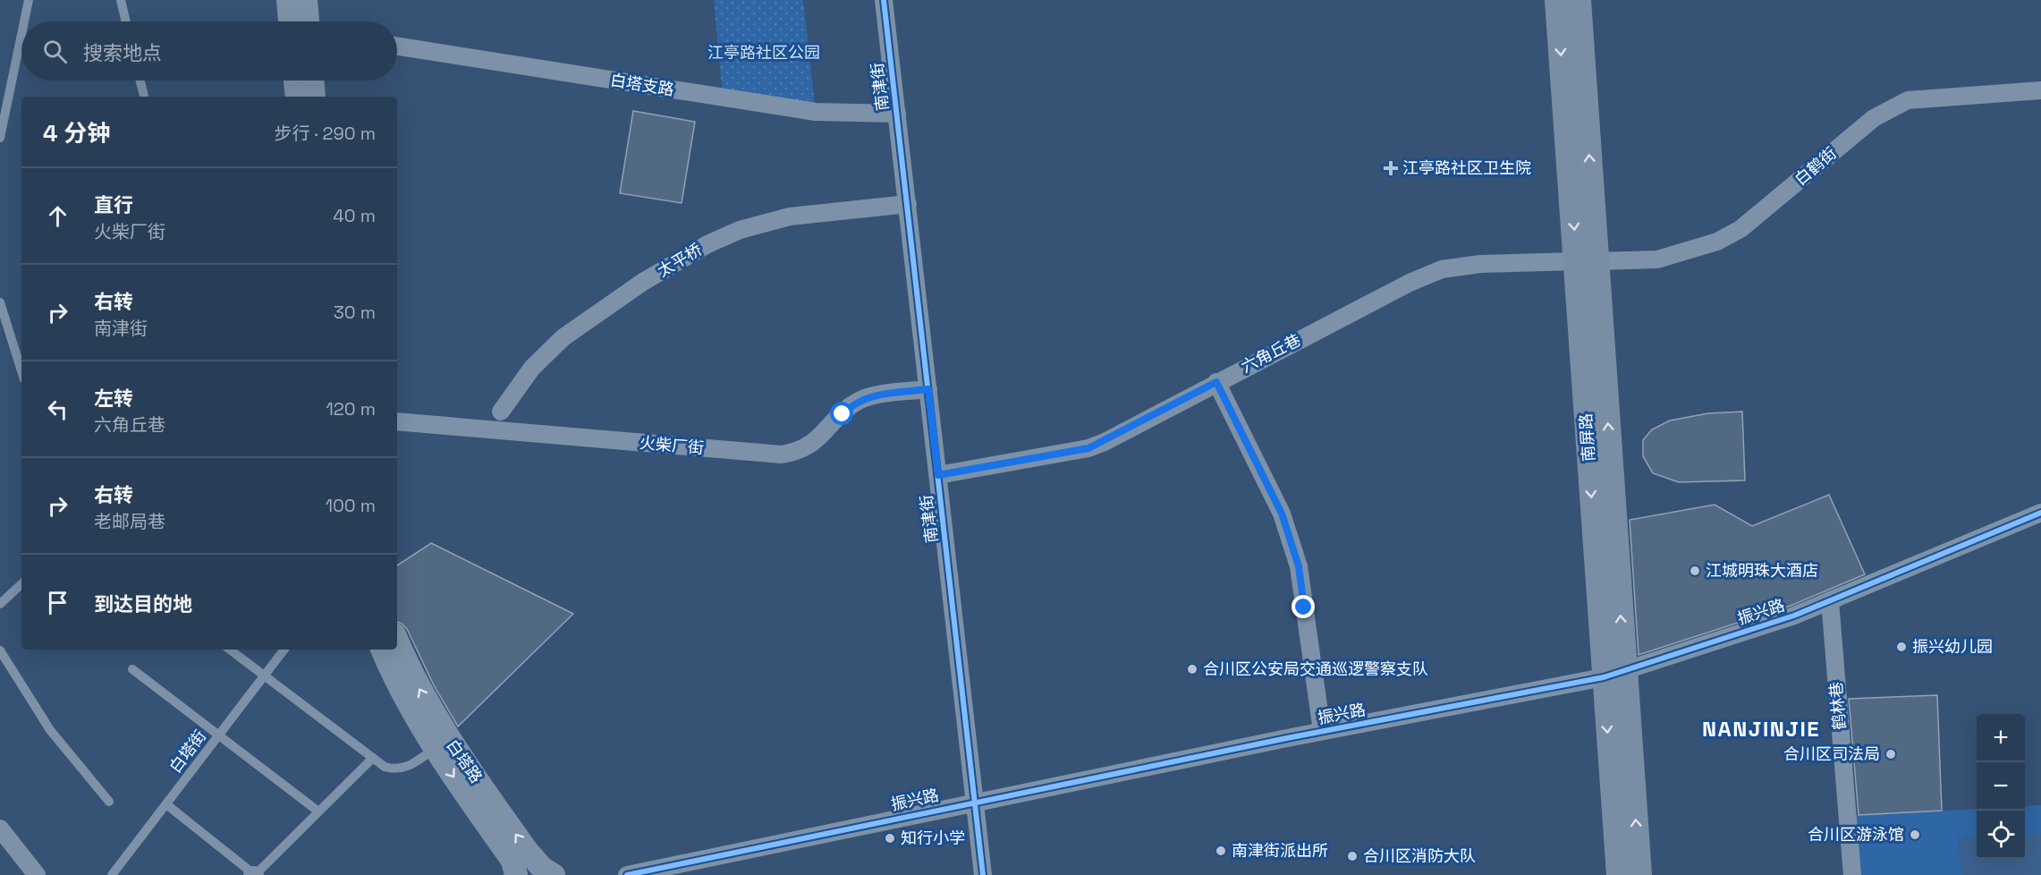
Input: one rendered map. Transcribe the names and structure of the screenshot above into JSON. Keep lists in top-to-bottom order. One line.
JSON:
{"streets":{"main road":["南屏路"],"street":["白塔支路","南津街","白鹤街","太平桥","六角丘巷","火柴厂街","振兴路","鹤林巷","白塔路"],"lane":["白塔街"]},"crossings":[["白塔支路","南津街"],["南津街","太平桥"],["南津街","六角丘巷"],["南津街","火柴厂街"],["南津街","振兴路"],["白鹤街","六角丘巷"],["白鹤街","南屏路"],["六角丘巷","南屏路"],["南屏路","振兴路"],["振兴路","鹤林巷"]],"districts":["NANJINJIE"],"parks":["江亭路社区公园"],"places":{"health":["江亭路社区卫生院"],"other":["江城明珠大酒店","振兴幼儿园","合川区公安局交通巡逻警察支队","合川区司法局","合川区游泳馆","知行小学","南津街派出所","合川区消防大队"]},"page":{"search":"搜索地点","heading":["4 分钟","步行 · 290 m"],"list":[["直行","火柴厂街","40 m"],["右转","南津街","30 m"],["左转","六角丘巷","120 m"],["右转","老邮局巷","100 m"],"到达目的地"],"map_buttons":["+","−"]}}
